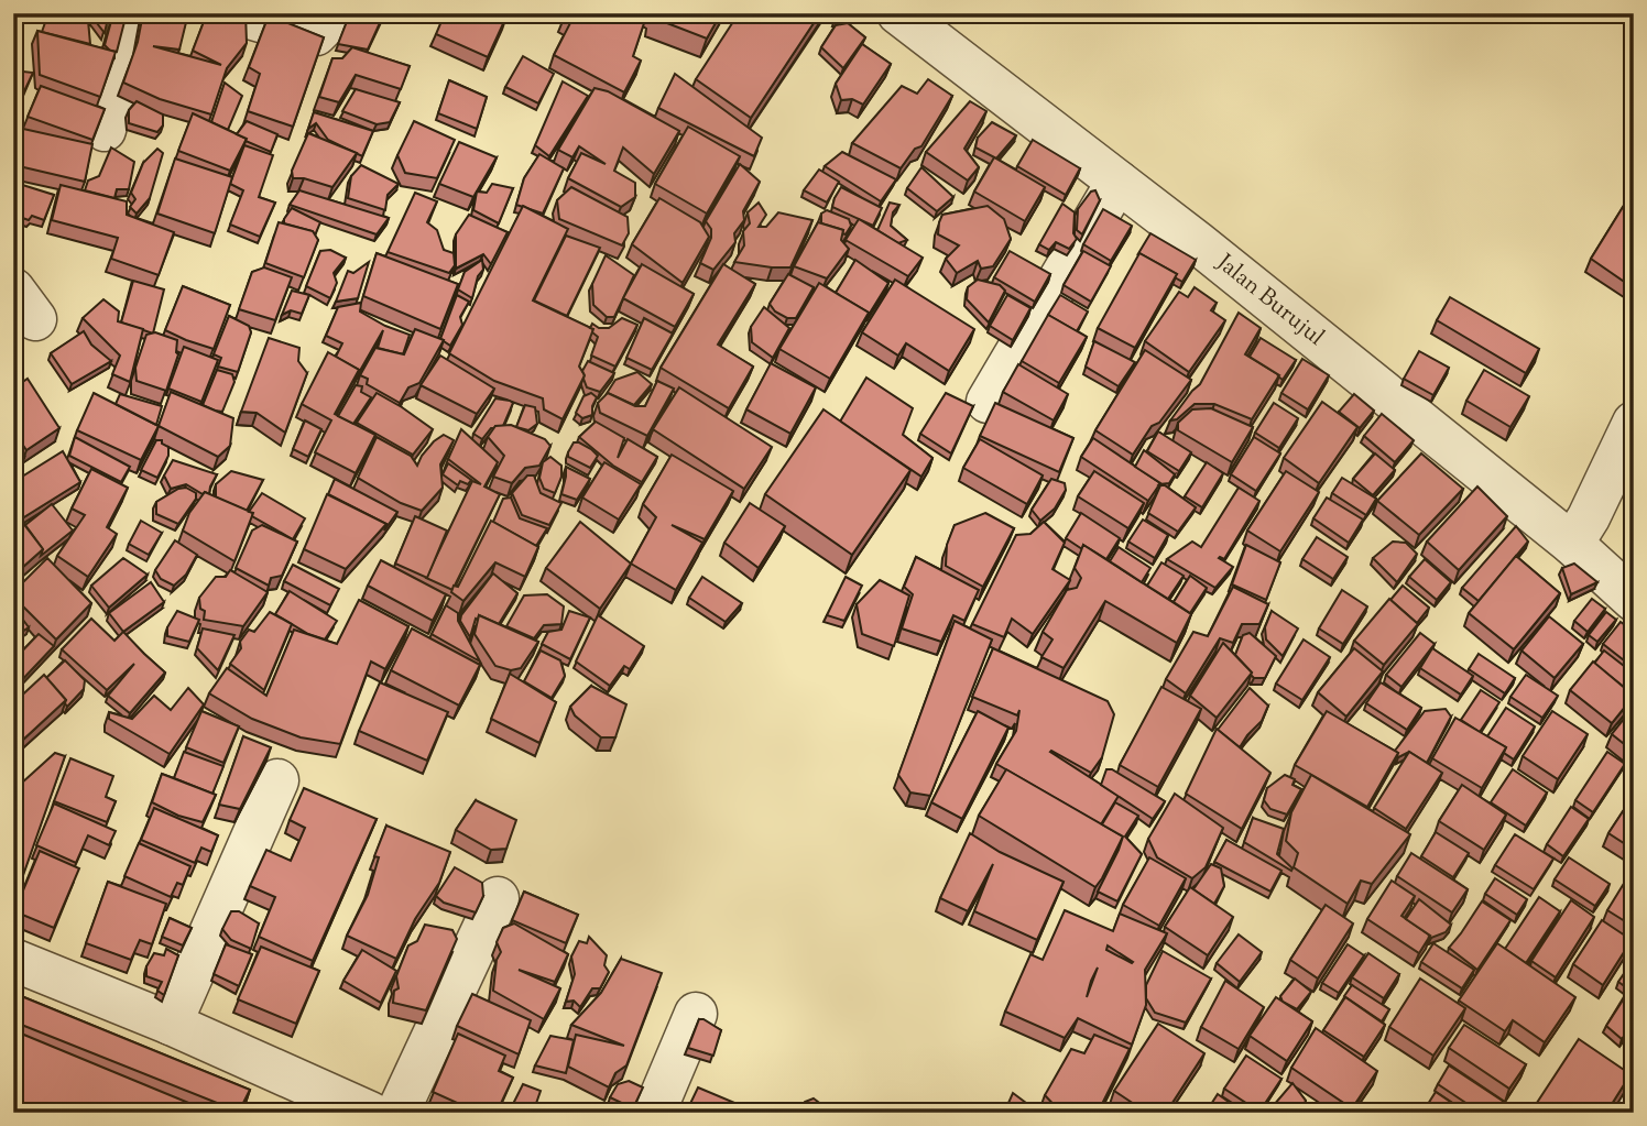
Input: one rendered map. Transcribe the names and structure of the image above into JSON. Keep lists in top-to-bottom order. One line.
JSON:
{"streets":{"street":["Jalan Burujul"]}}
